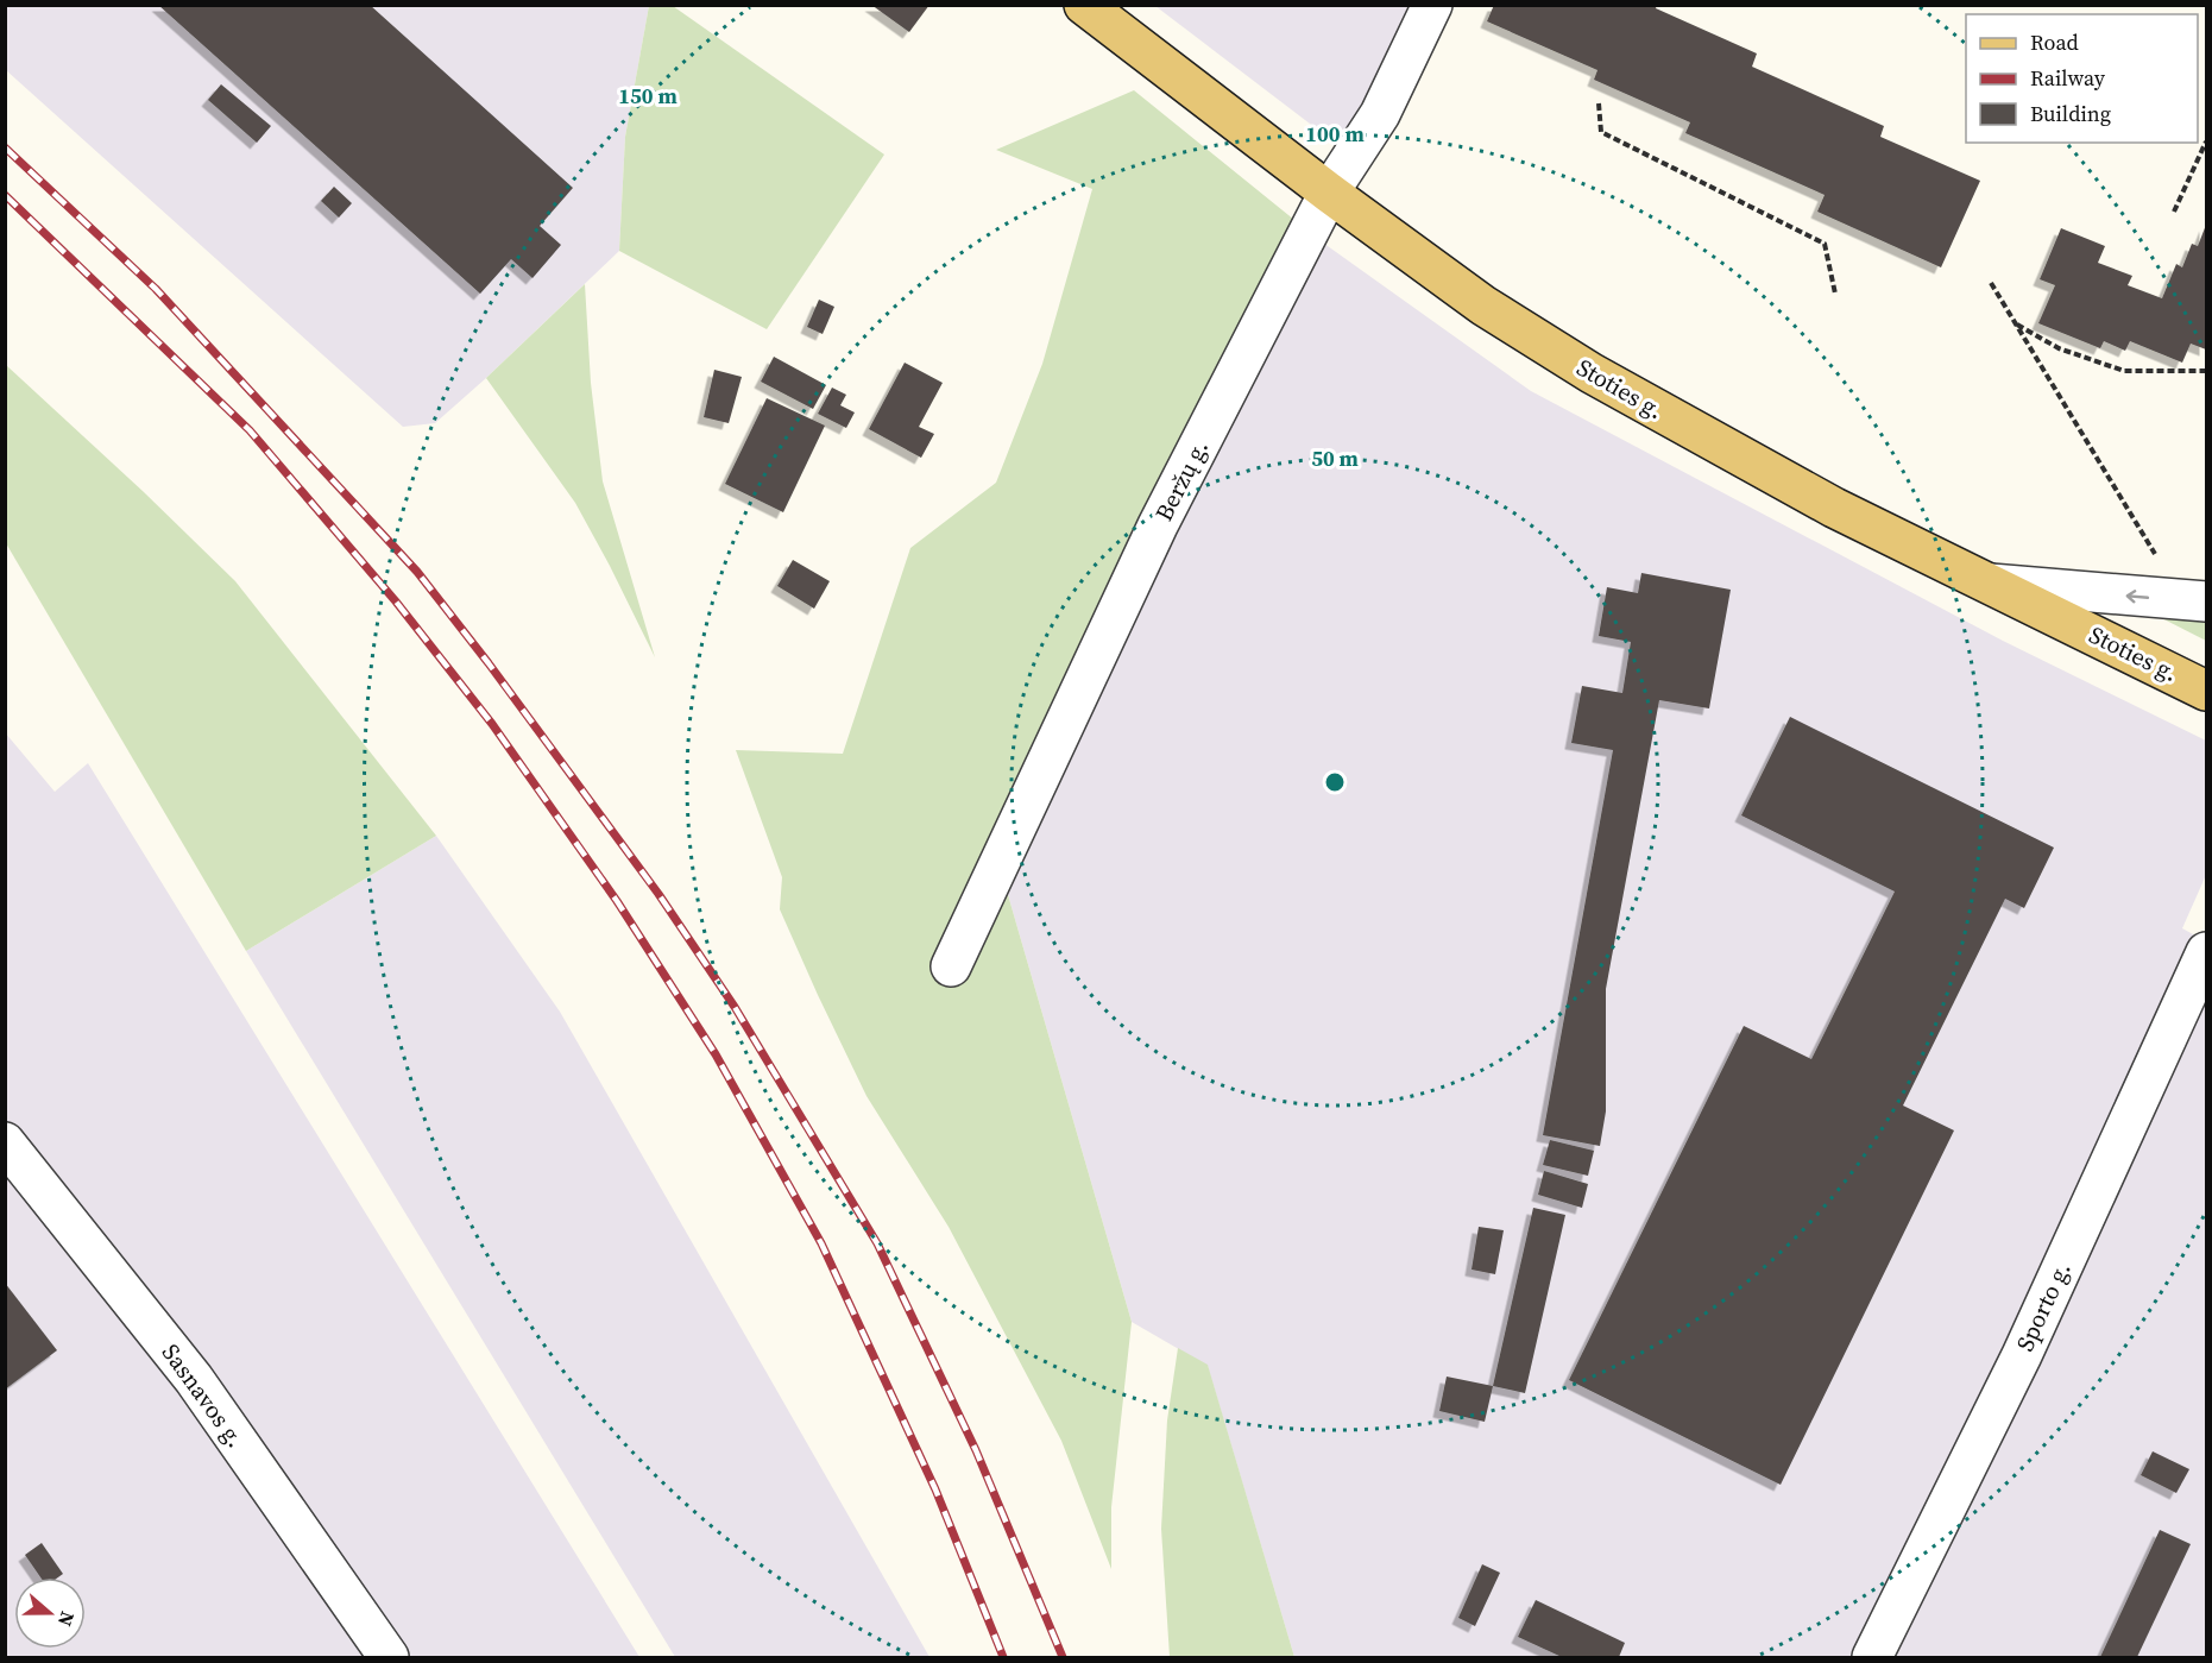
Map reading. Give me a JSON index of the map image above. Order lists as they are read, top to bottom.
{
  "streets": {
    "main road": ["Stoties g."],
    "street": ["Beržų g.", "Sporto g.", "Sasnavos g."]
  },
  "crossings": [
    ["Stoties g.", "Beržų g."]
  ],
  "legend": ["Road", "Railway", "Building"],
  "north": "right",
  "rings": ["150 m", "100 m", "50 m"]
}
